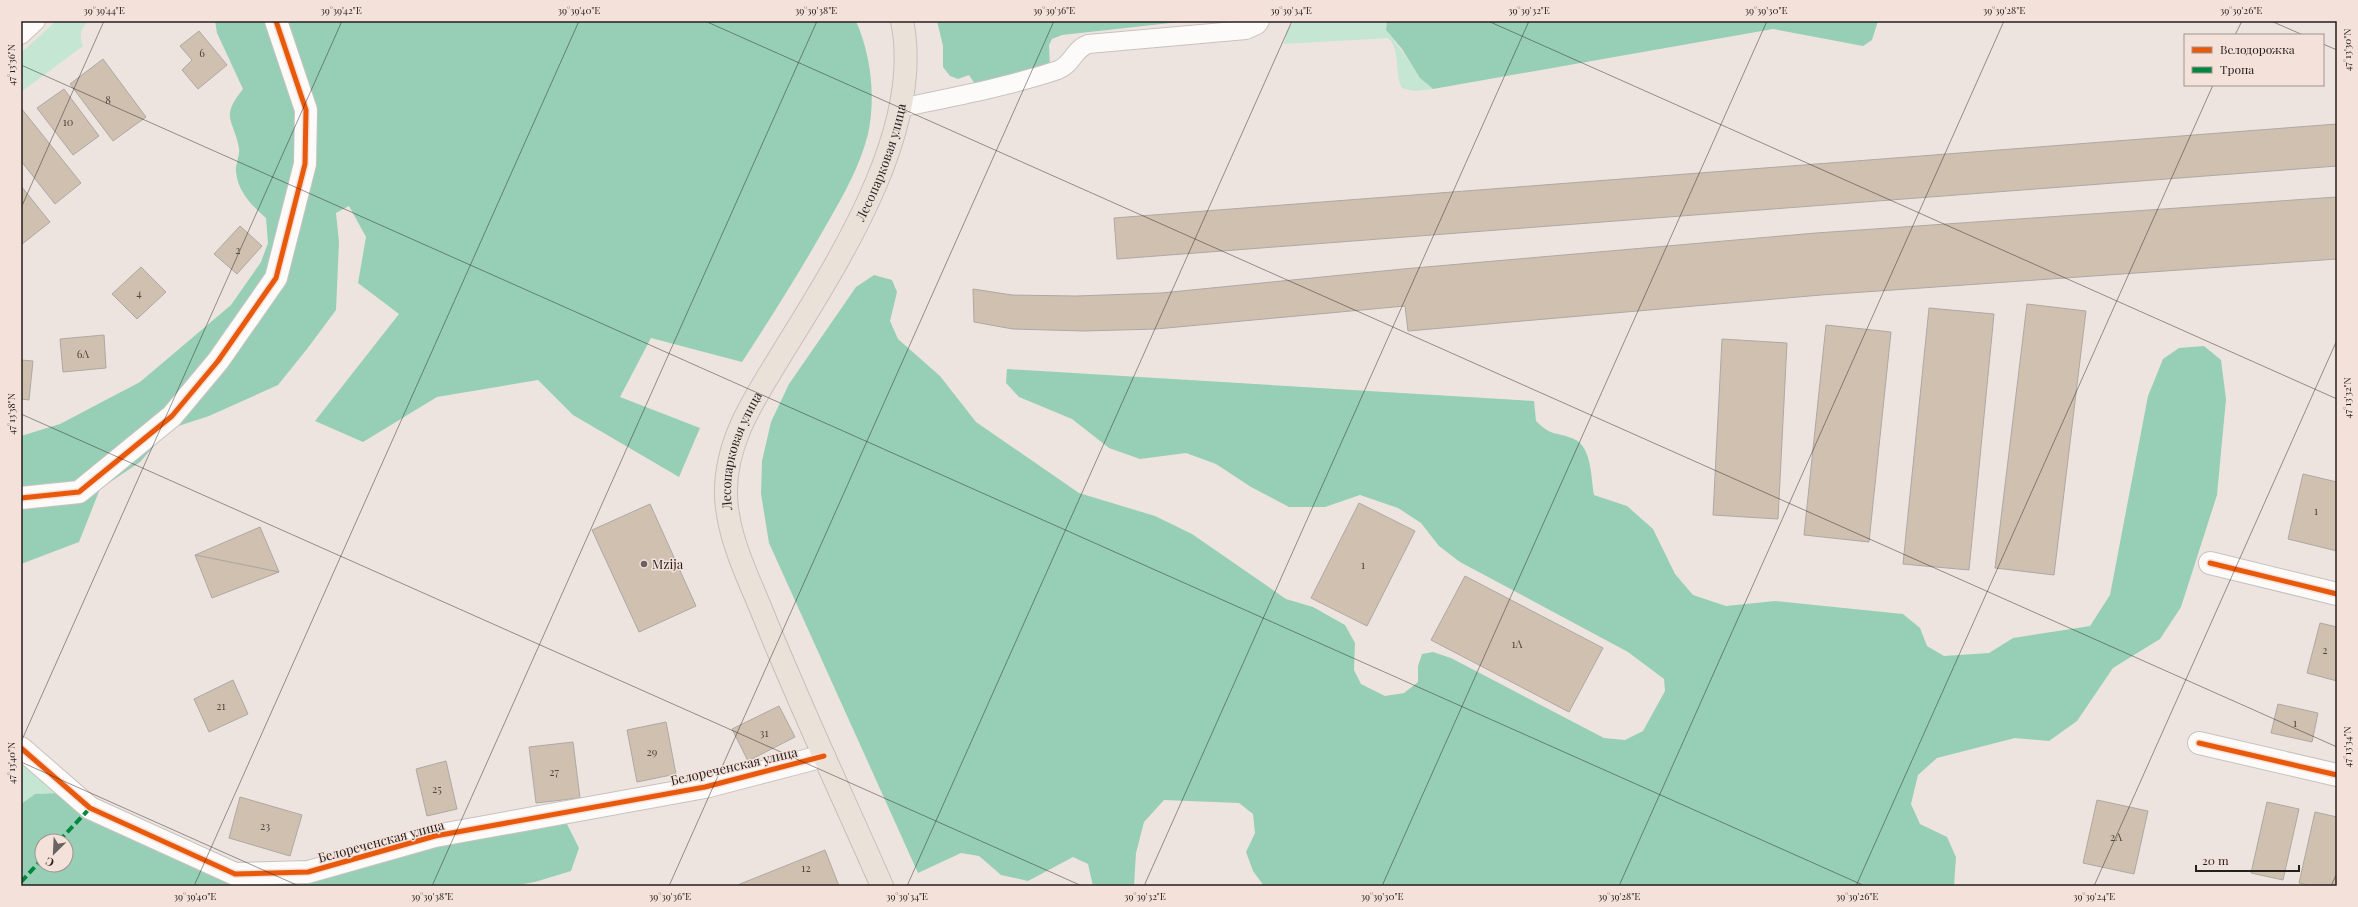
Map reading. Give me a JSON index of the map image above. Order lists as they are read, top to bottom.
{
  "streets": {
    "main road": ["Лесопарковая улица"],
    "street": ["Белореченская улица"]
  },
  "crossings": [
    ["Лесопарковая улица", "Белореченская улица"]
  ],
  "places": ["Mzija"],
  "house_numbers": [
    "6",
    "8",
    "10",
    "2",
    "4",
    "6А",
    "1",
    "1",
    "1А",
    "2",
    "21",
    "1",
    "31",
    "29",
    "27",
    "25",
    "23",
    "2А",
    "12"
  ],
  "legend": ["Велодорожка", "Тропа"],
  "scale_bar": "20 m",
  "north": "bottom left",
  "coordinates": [
    "39°39'44\"E",
    "39°39'42\"E",
    "39°39'40\"E",
    "39°39'38\"E",
    "39°39'36\"E",
    "39°39'34\"E",
    "39°39'32\"E",
    "39°39'30\"E",
    "39°39'28\"E",
    "39°39'26\"E",
    "47°13'30\"N",
    "47°13'36\"N",
    "47°13'32\"N",
    "47°13'38\"N",
    "47°13'34\"N",
    "47°13'40\"N",
    "39°39'24\"E"
  ]
}
